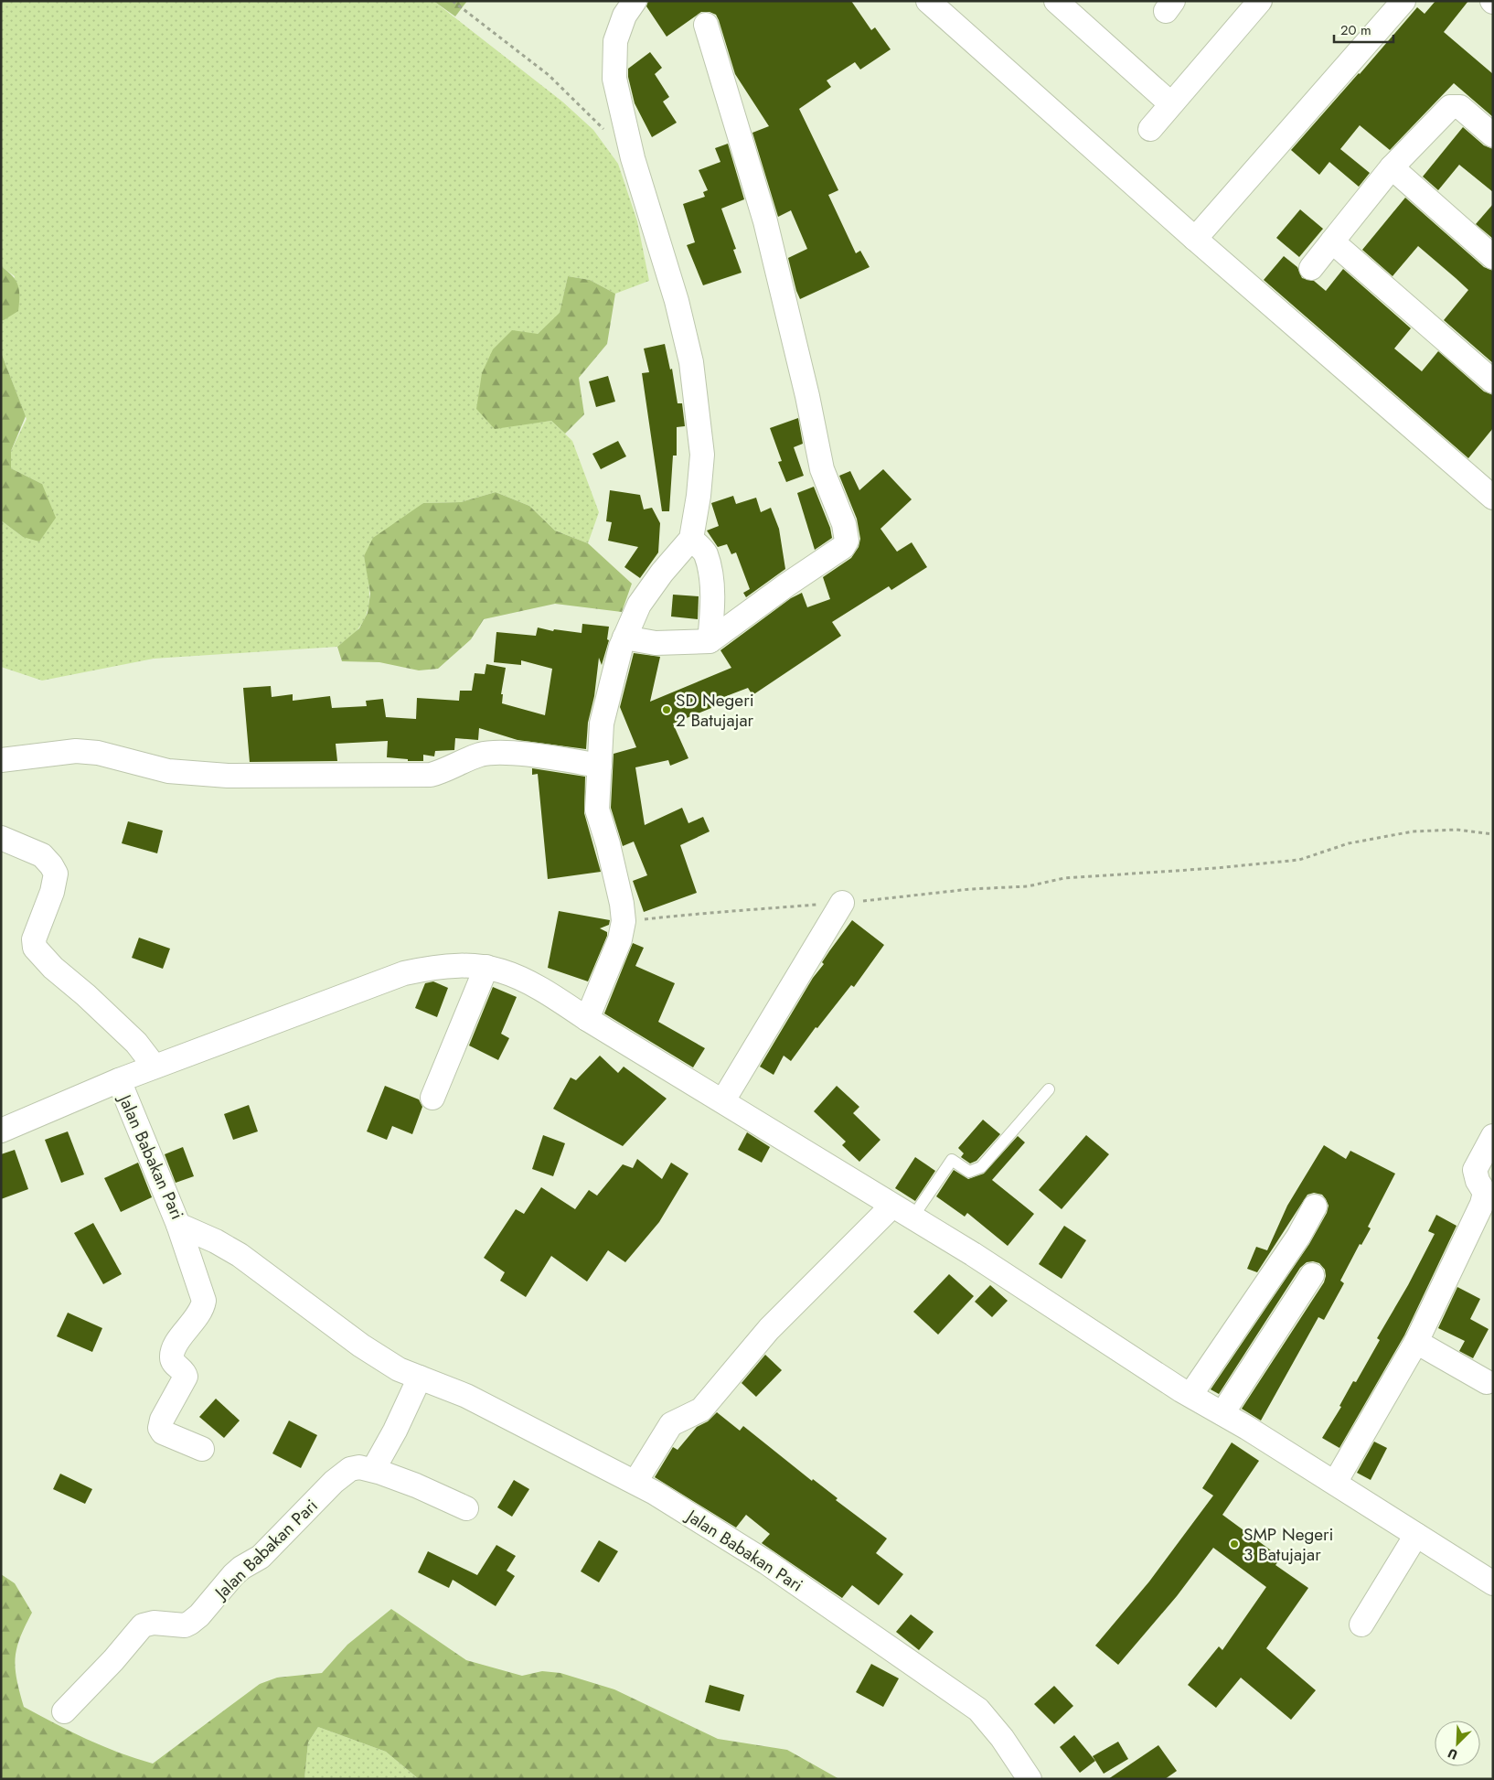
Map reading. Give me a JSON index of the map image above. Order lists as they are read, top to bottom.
{
  "streets": {
    "street": ["Jalan Babakan Pari"]
  },
  "places": ["SD Negeri 2 Batujajar", "SMP Negeri 3 Batujajar"],
  "scale_bar": "20 m",
  "north": "bottom left"
}
